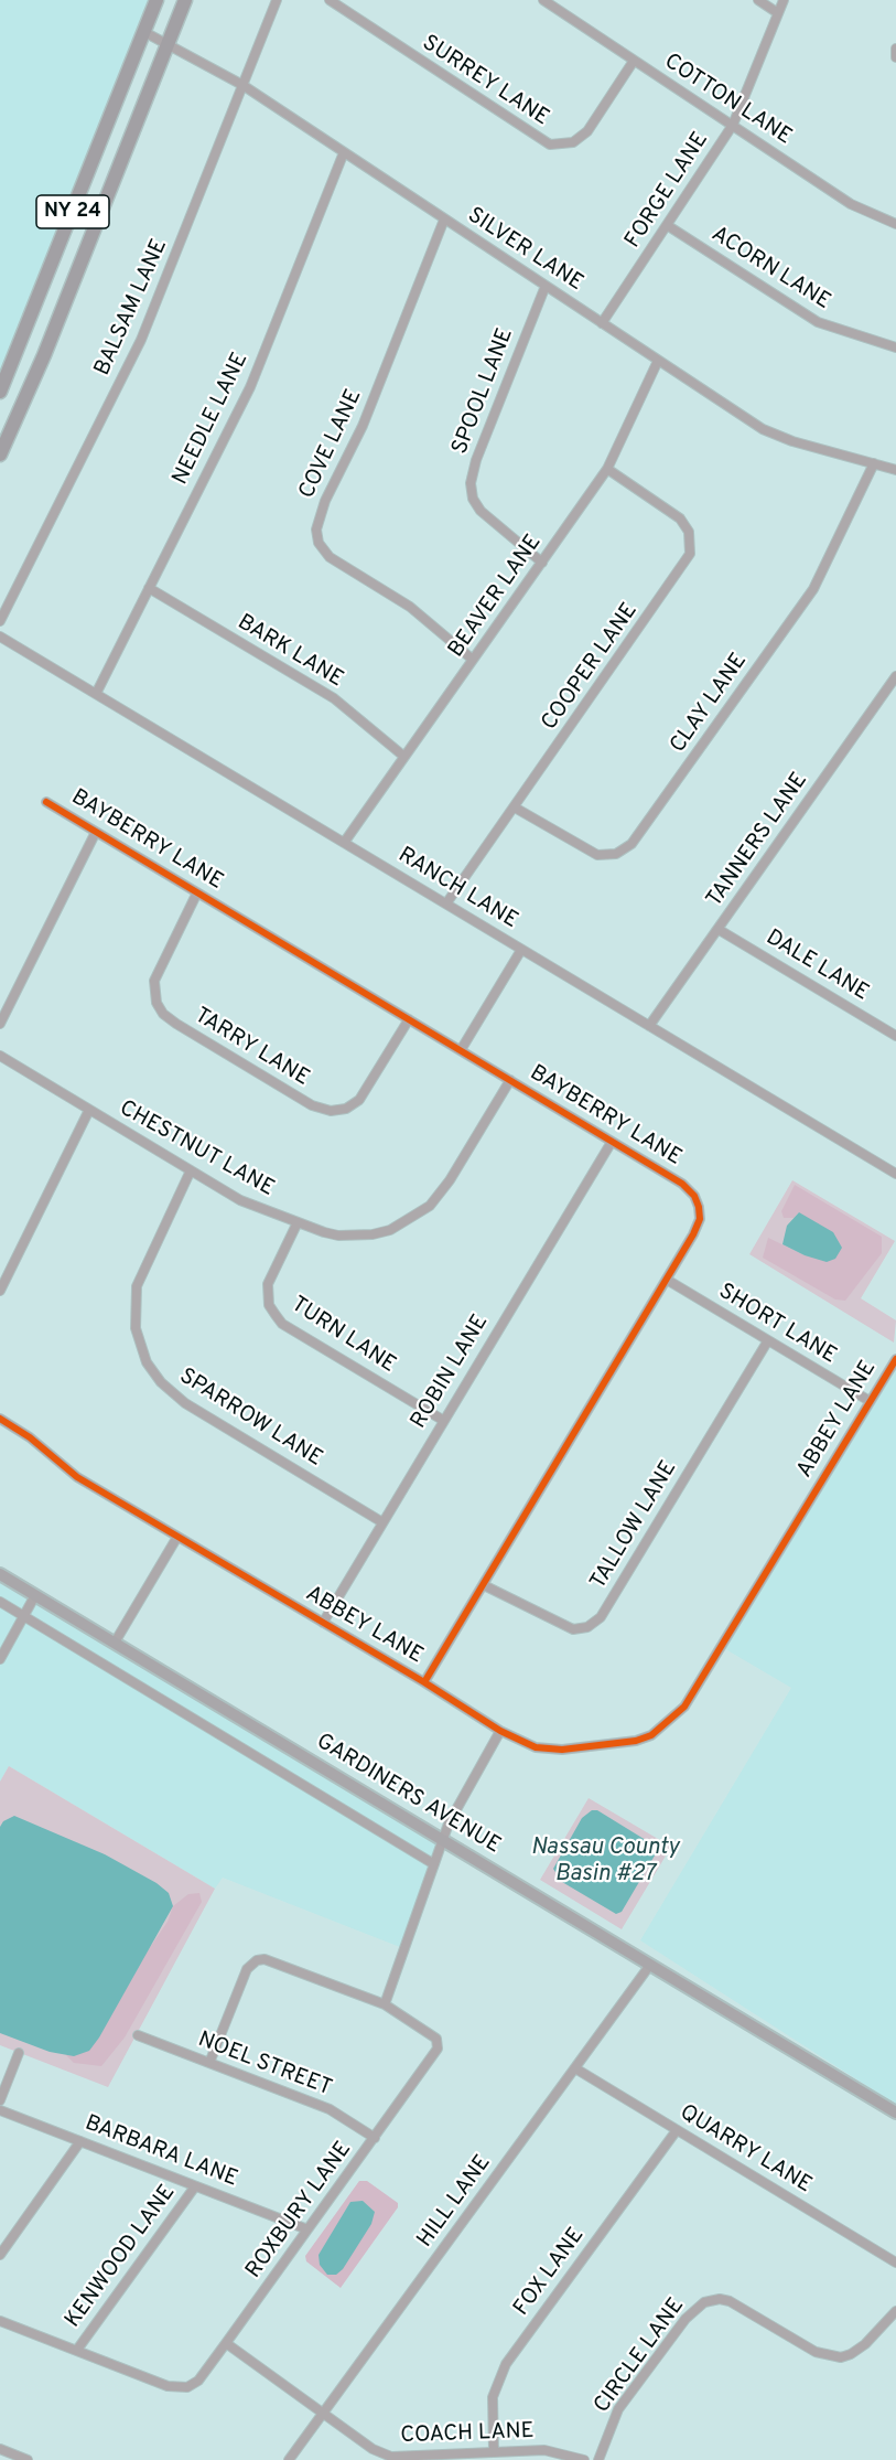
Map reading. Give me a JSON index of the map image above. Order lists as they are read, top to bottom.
{
  "streets": {
    "main road": ["NY 24", "GARDINERS AVENUE"],
    "street": [
      "SURREY LANE",
      "COTTON LANE",
      "FORGE LANE",
      "SILVER LANE",
      "ACORN LANE",
      "BALSAM LANE",
      "SPOOL LANE",
      "NEEDLE LANE",
      "COVE LANE",
      "BEAVER LANE",
      "BARK LANE",
      "COOPER LANE",
      "CLAY LANE",
      "BAYBERRY LANE",
      "TANNERS LANE",
      "RANCH LANE",
      "DALE LANE",
      "TARRY LANE",
      "CHESTNUT LANE",
      "SHORT LANE",
      "TURN LANE",
      "ROBIN LANE",
      "SPARROW LANE",
      "ABBEY LANE",
      "TALLOW LANE",
      "NOEL STREET",
      "QUARRY LANE",
      "BARBARA LANE",
      "HILL LANE",
      "ROXBURY LANE",
      "KENWOOD LANE",
      "FOX LANE",
      "CIRCLE LANE",
      "COACH LANE"
    ]
  },
  "crossings": [
    ["SURREY LANE", "COTTON LANE"],
    ["COTTON LANE", "FORGE LANE"],
    ["FORGE LANE", "SILVER LANE"],
    ["FORGE LANE", "ACORN LANE"],
    ["NY 24", "SILVER LANE"],
    ["SILVER LANE", "BALSAM LANE"],
    ["SILVER LANE", "SPOOL LANE"],
    ["SILVER LANE", "NEEDLE LANE"],
    ["SILVER LANE", "COVE LANE"],
    ["SILVER LANE", "BEAVER LANE"],
    ["SILVER LANE", "CLAY LANE"],
    ["SPOOL LANE", "BEAVER LANE"],
    ["NEEDLE LANE", "BARK LANE"],
    ["NEEDLE LANE", "RANCH LANE"],
    ["COVE LANE", "BEAVER LANE"],
    ["BEAVER LANE", "BARK LANE"],
    ["BEAVER LANE", "COOPER LANE"],
    ["BEAVER LANE", "RANCH LANE"],
    ["COOPER LANE", "CLAY LANE"],
    ["COOPER LANE", "RANCH LANE"],
    ["BAYBERRY LANE", "TARRY LANE"],
    ["BAYBERRY LANE", "CHESTNUT LANE"],
    ["BAYBERRY LANE", "SHORT LANE"],
    ["BAYBERRY LANE", "ROBIN LANE"],
    ["BAYBERRY LANE", "ABBEY LANE"],
    ["BAYBERRY LANE", "TALLOW LANE"],
    ["TANNERS LANE", "RANCH LANE"],
    ["TANNERS LANE", "DALE LANE"],
    ["CHESTNUT LANE", "TURN LANE"],
    ["CHESTNUT LANE", "SPARROW LANE"],
    ["SHORT LANE", "ABBEY LANE"],
    ["SHORT LANE", "TALLOW LANE"],
    ["TURN LANE", "ROBIN LANE"],
    ["ROBIN LANE", "SPARROW LANE"],
    ["ROBIN LANE", "ABBEY LANE"],
    ["GARDINERS AVENUE", "HILL LANE"],
    ["NOEL STREET", "ROXBURY LANE"],
    ["QUARRY LANE", "HILL LANE"],
    ["QUARRY LANE", "FOX LANE"],
    ["BARBARA LANE", "ROXBURY LANE"],
    ["BARBARA LANE", "KENWOOD LANE"],
    ["HILL LANE", "COACH LANE"],
    ["ROXBURY LANE", "KENWOOD LANE"],
    ["ROXBURY LANE", "COACH LANE"],
    ["FOX LANE", "COACH LANE"]
  ],
  "water": ["Nassau County Basin #27"]
}
